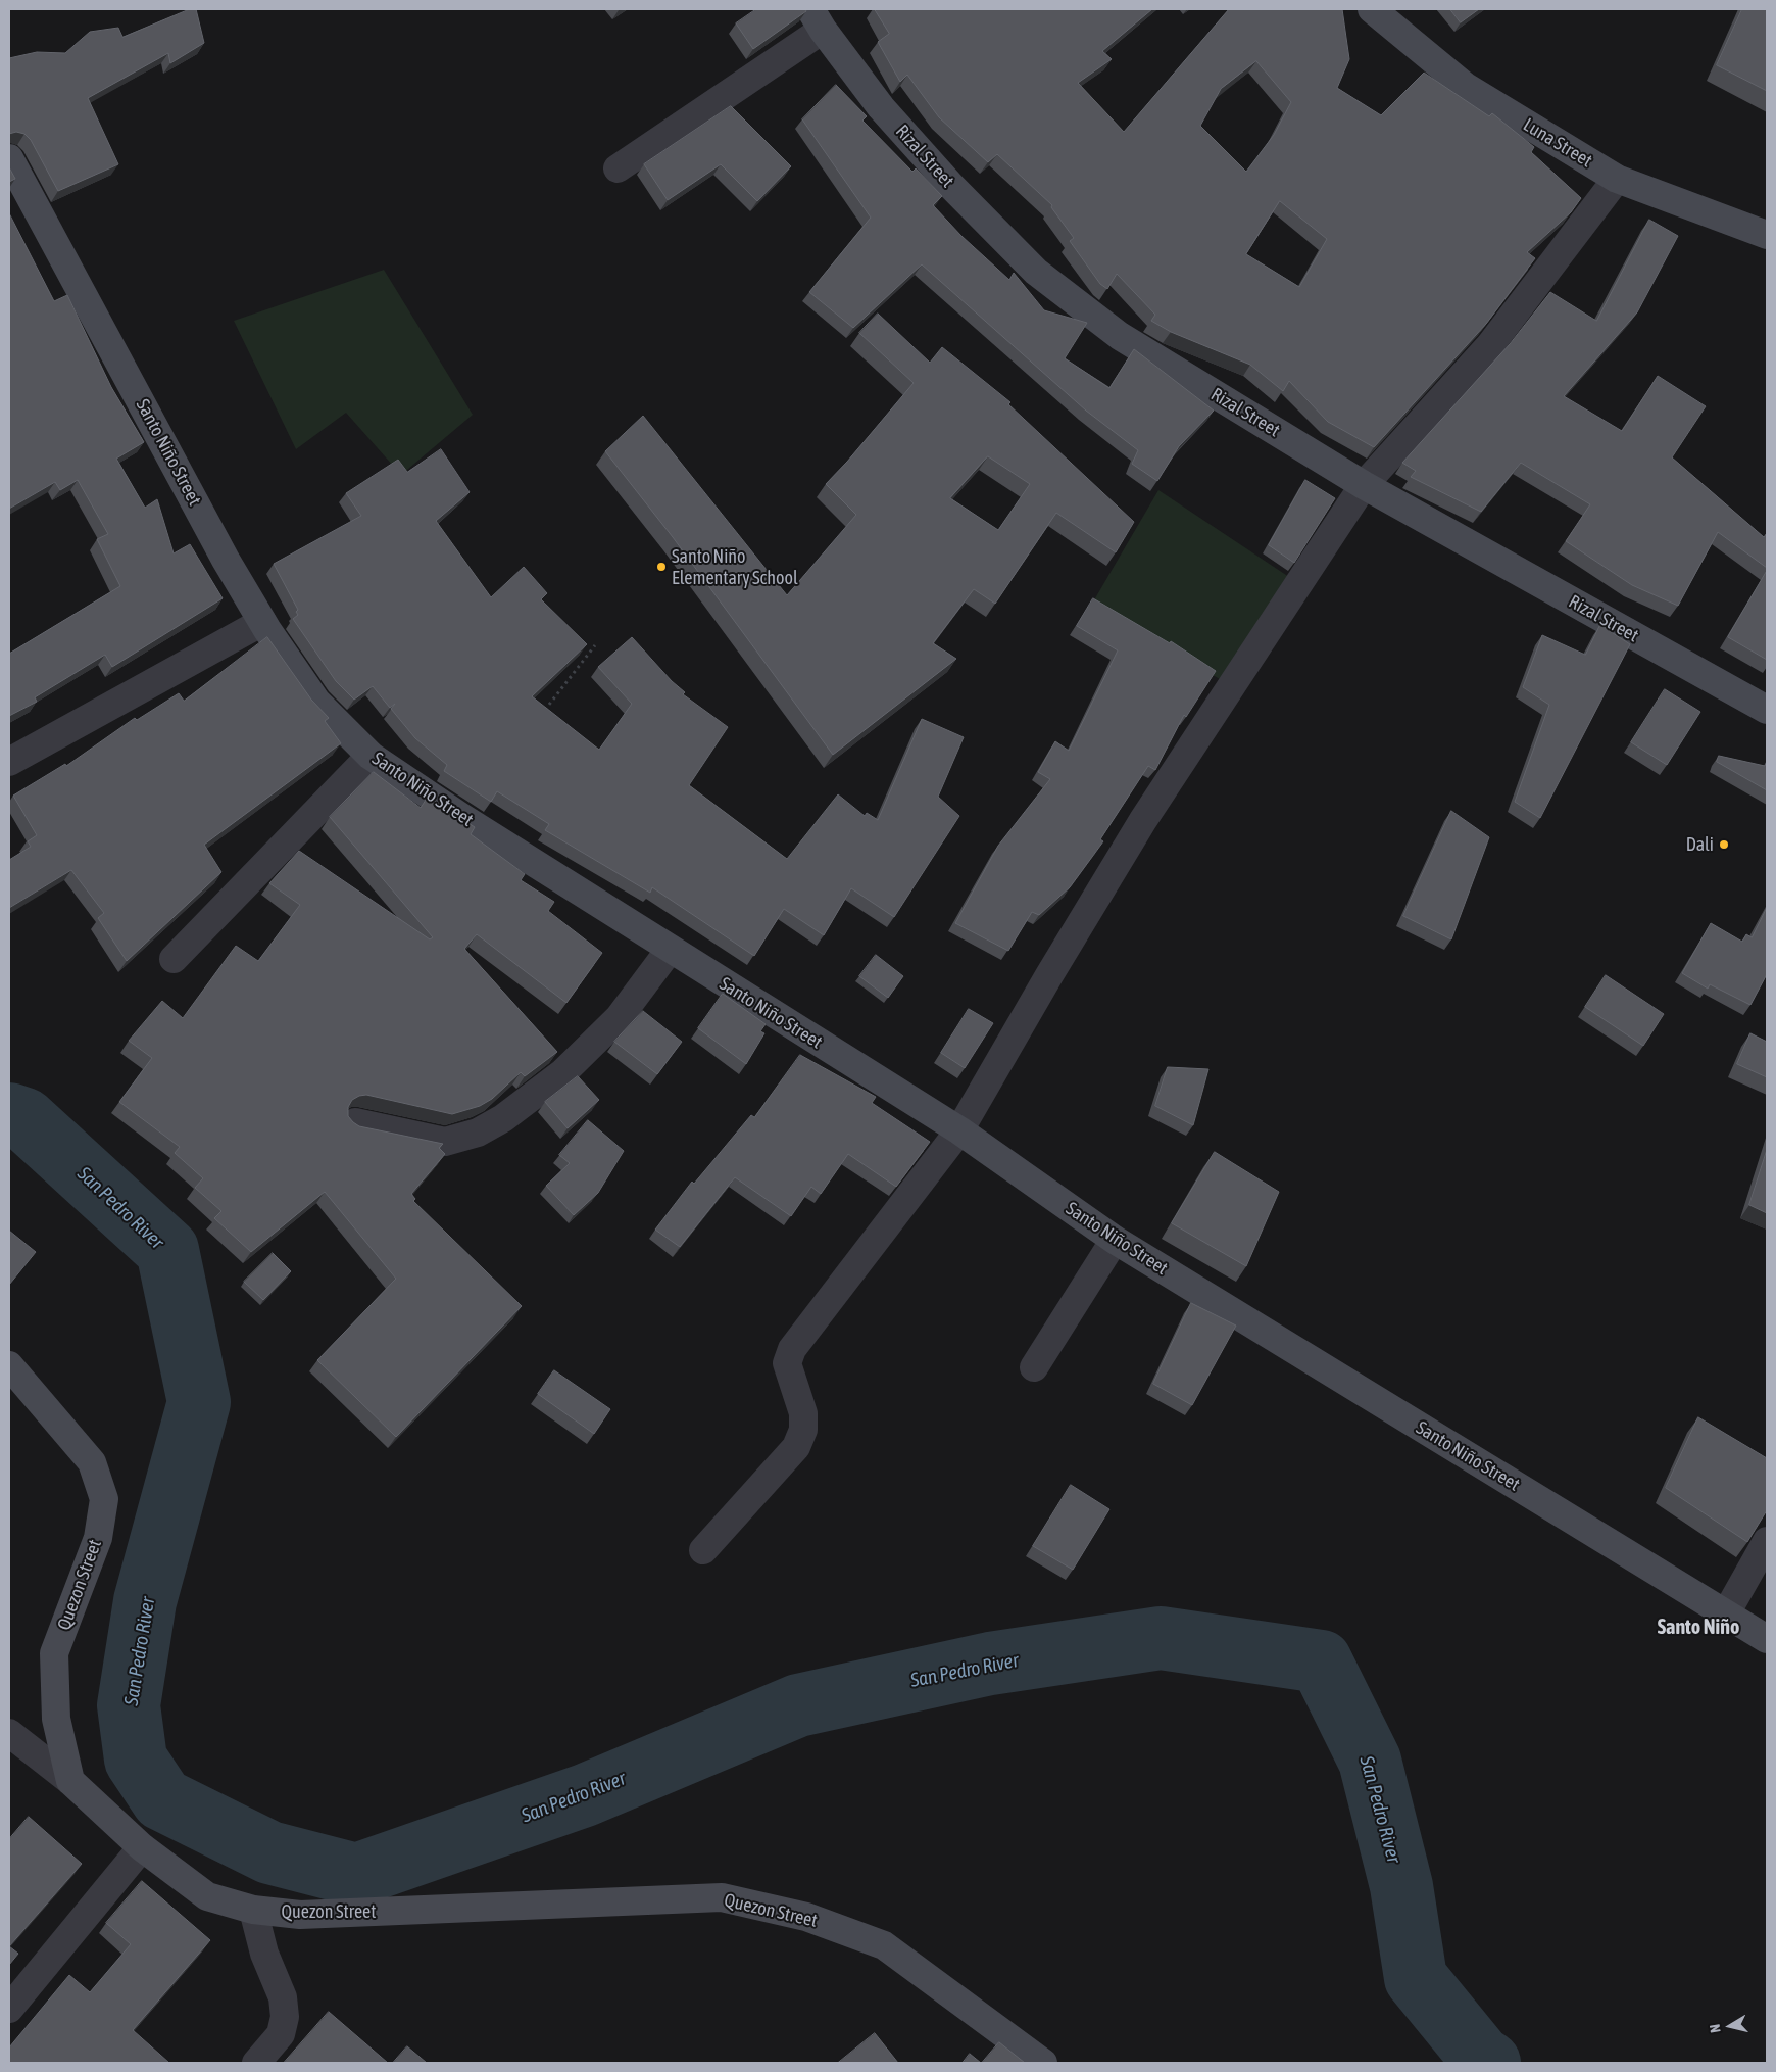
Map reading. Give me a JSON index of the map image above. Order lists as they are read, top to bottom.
{
  "streets": {
    "street": [
      "Luna Street",
      "Rizal Street",
      "Santo Niño Street",
      "Quezon Street"
    ]
  },
  "districts": ["Santo Niño"],
  "water": ["San Pedro River"],
  "places": ["Santo Niño Elementary School", "Dali"],
  "north": "left"
}
